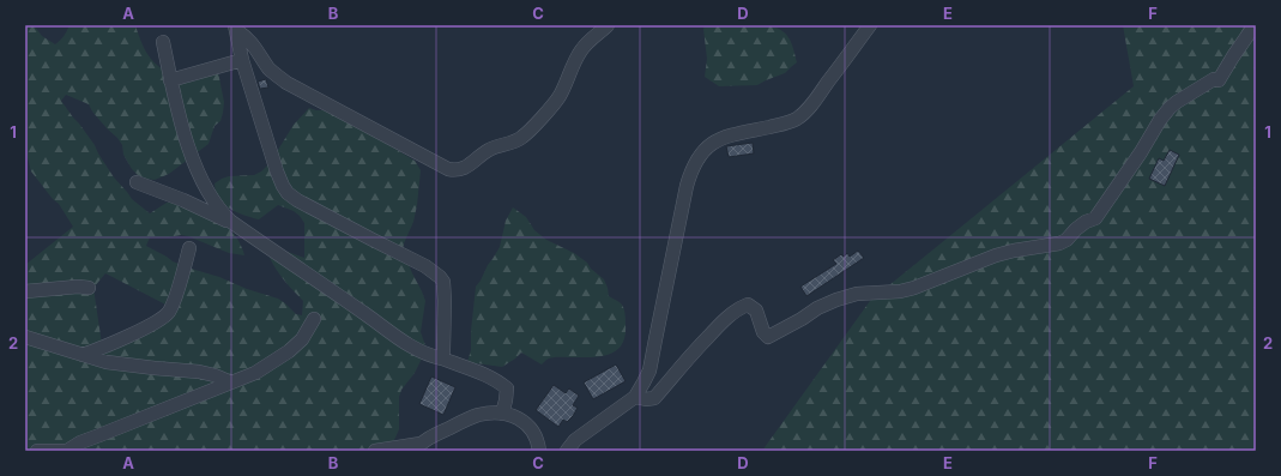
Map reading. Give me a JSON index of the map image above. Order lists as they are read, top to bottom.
{
  "grid": {
    "columns": [
      "A",
      "B",
      "C",
      "D",
      "E",
      "F"
    ],
    "rows": ["1", "2"]
  }
}
